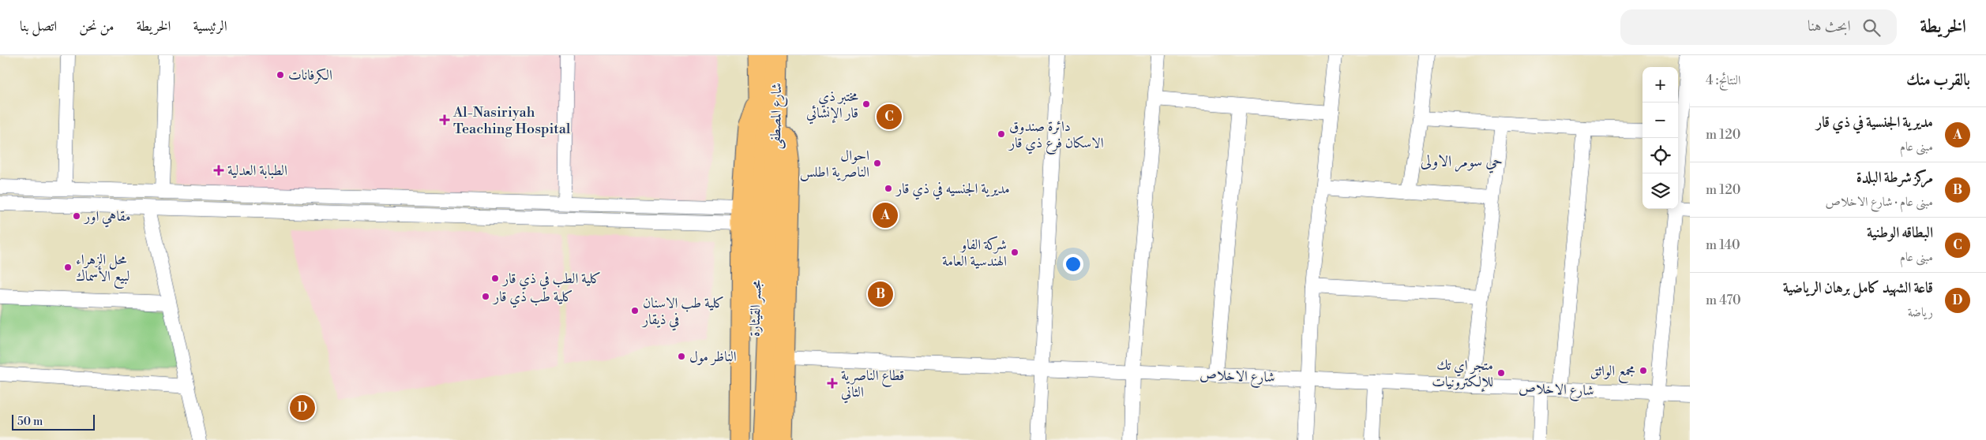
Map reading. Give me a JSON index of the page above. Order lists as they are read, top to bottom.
{
  "streets": {
    "highway": ["شارع المصطفى", "مجسر القيثارة"],
    "street": ["شارع الاخلاص"]
  },
  "crossings": [
    ["شارع المصطفى", "مجسر القيثارة"]
  ],
  "districts": ["حي سومر الاولى"],
  "places": {
    "other": [
      "الكرفانات",
      "مختبر ذي قار الإنشائي",
      "دائرة صندوق الاسكان فرع ذي قار",
      "احوال الناصرية اطلس",
      "مديرية الجنسيه في ذي قار",
      "مقاهي اور",
      "شركة الفاو الهندسية العامة",
      "محل الزهراء لبيع الأسماك",
      "كلية الطب في ذي قار",
      "كلية طب ذي قار",
      "كلية طب الاسنان في ذيقار",
      "الناظر مول",
      "مجمع الواثق",
      "متجر اي تك للإلكترونيات"
    ],
    "health": ["Al-Nasiriyah Teaching Hospital", "الطبابة العدلية", "قطاع الناصرية الثاني"]
  },
  "scale_bar": "50 m",
  "page": {
    "header": "الخريطة",
    "search": "ابحث هنا",
    "nav": [
      "الرئيسية",
      "الخريطة",
      "من نحن",
      "اتصل بنا"
    ],
    "heading": ["بالقرب منك", "النتائج: 4"],
    "map_buttons": ["+", "−"],
    "pins": [
      "C",
      "A",
      "B",
      "D"
    ],
    "list": [
      {
        "mark": "A",
        "name": "مديرية الجنسية في ذي قار",
        "note": "مبنى عام",
        "value": "120 m"
      },
      {
        "mark": "B",
        "name": "مركز شرطة البلدة",
        "note": "مبنى عام · شارع الاخلاص",
        "value": "120 m"
      },
      {
        "mark": "C",
        "name": "البطاقه الوطنية",
        "note": "مبنى عام",
        "value": "140 m"
      },
      {
        "mark": "D",
        "name": "قاعة الشهيد كامل برهان الرياضية",
        "note": "رياضة",
        "value": "470 m"
      }
    ],
    "scale": "50 m"
  }
}
